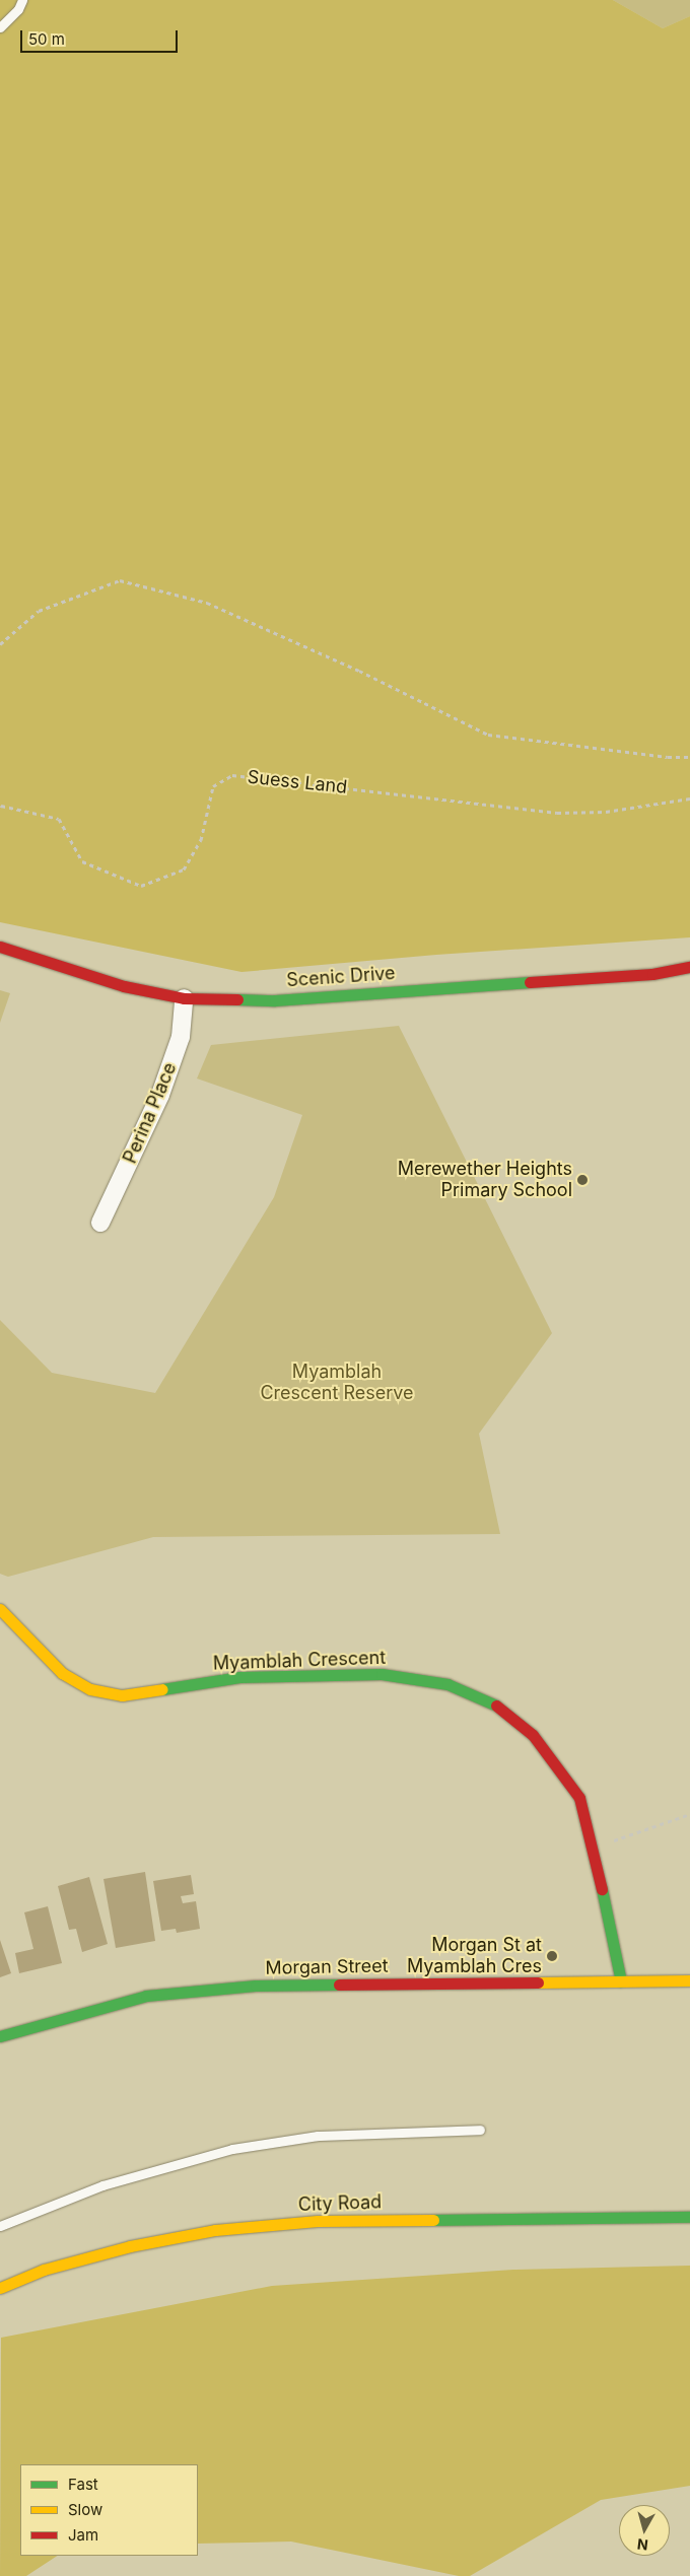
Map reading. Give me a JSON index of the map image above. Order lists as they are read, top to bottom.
{
  "streets": {
    "main road": [
      "Scenic Drive",
      "Myamblah Crescent",
      "Morgan Street",
      "City Road"
    ],
    "street": ["Perina Place"],
    "path": ["Suess Land"]
  },
  "crossings": [
    ["Scenic Drive", "Perina Place"],
    ["Myamblah Crescent", "Morgan Street"]
  ],
  "parks": ["Myamblah Crescent Reserve"],
  "places": ["Merewether Heights Primary School", "Morgan St at Myamblah Cres"],
  "legend": ["Fast", "Slow", "Jam"],
  "scale_bar": "50 m",
  "north": "bottom"
}
